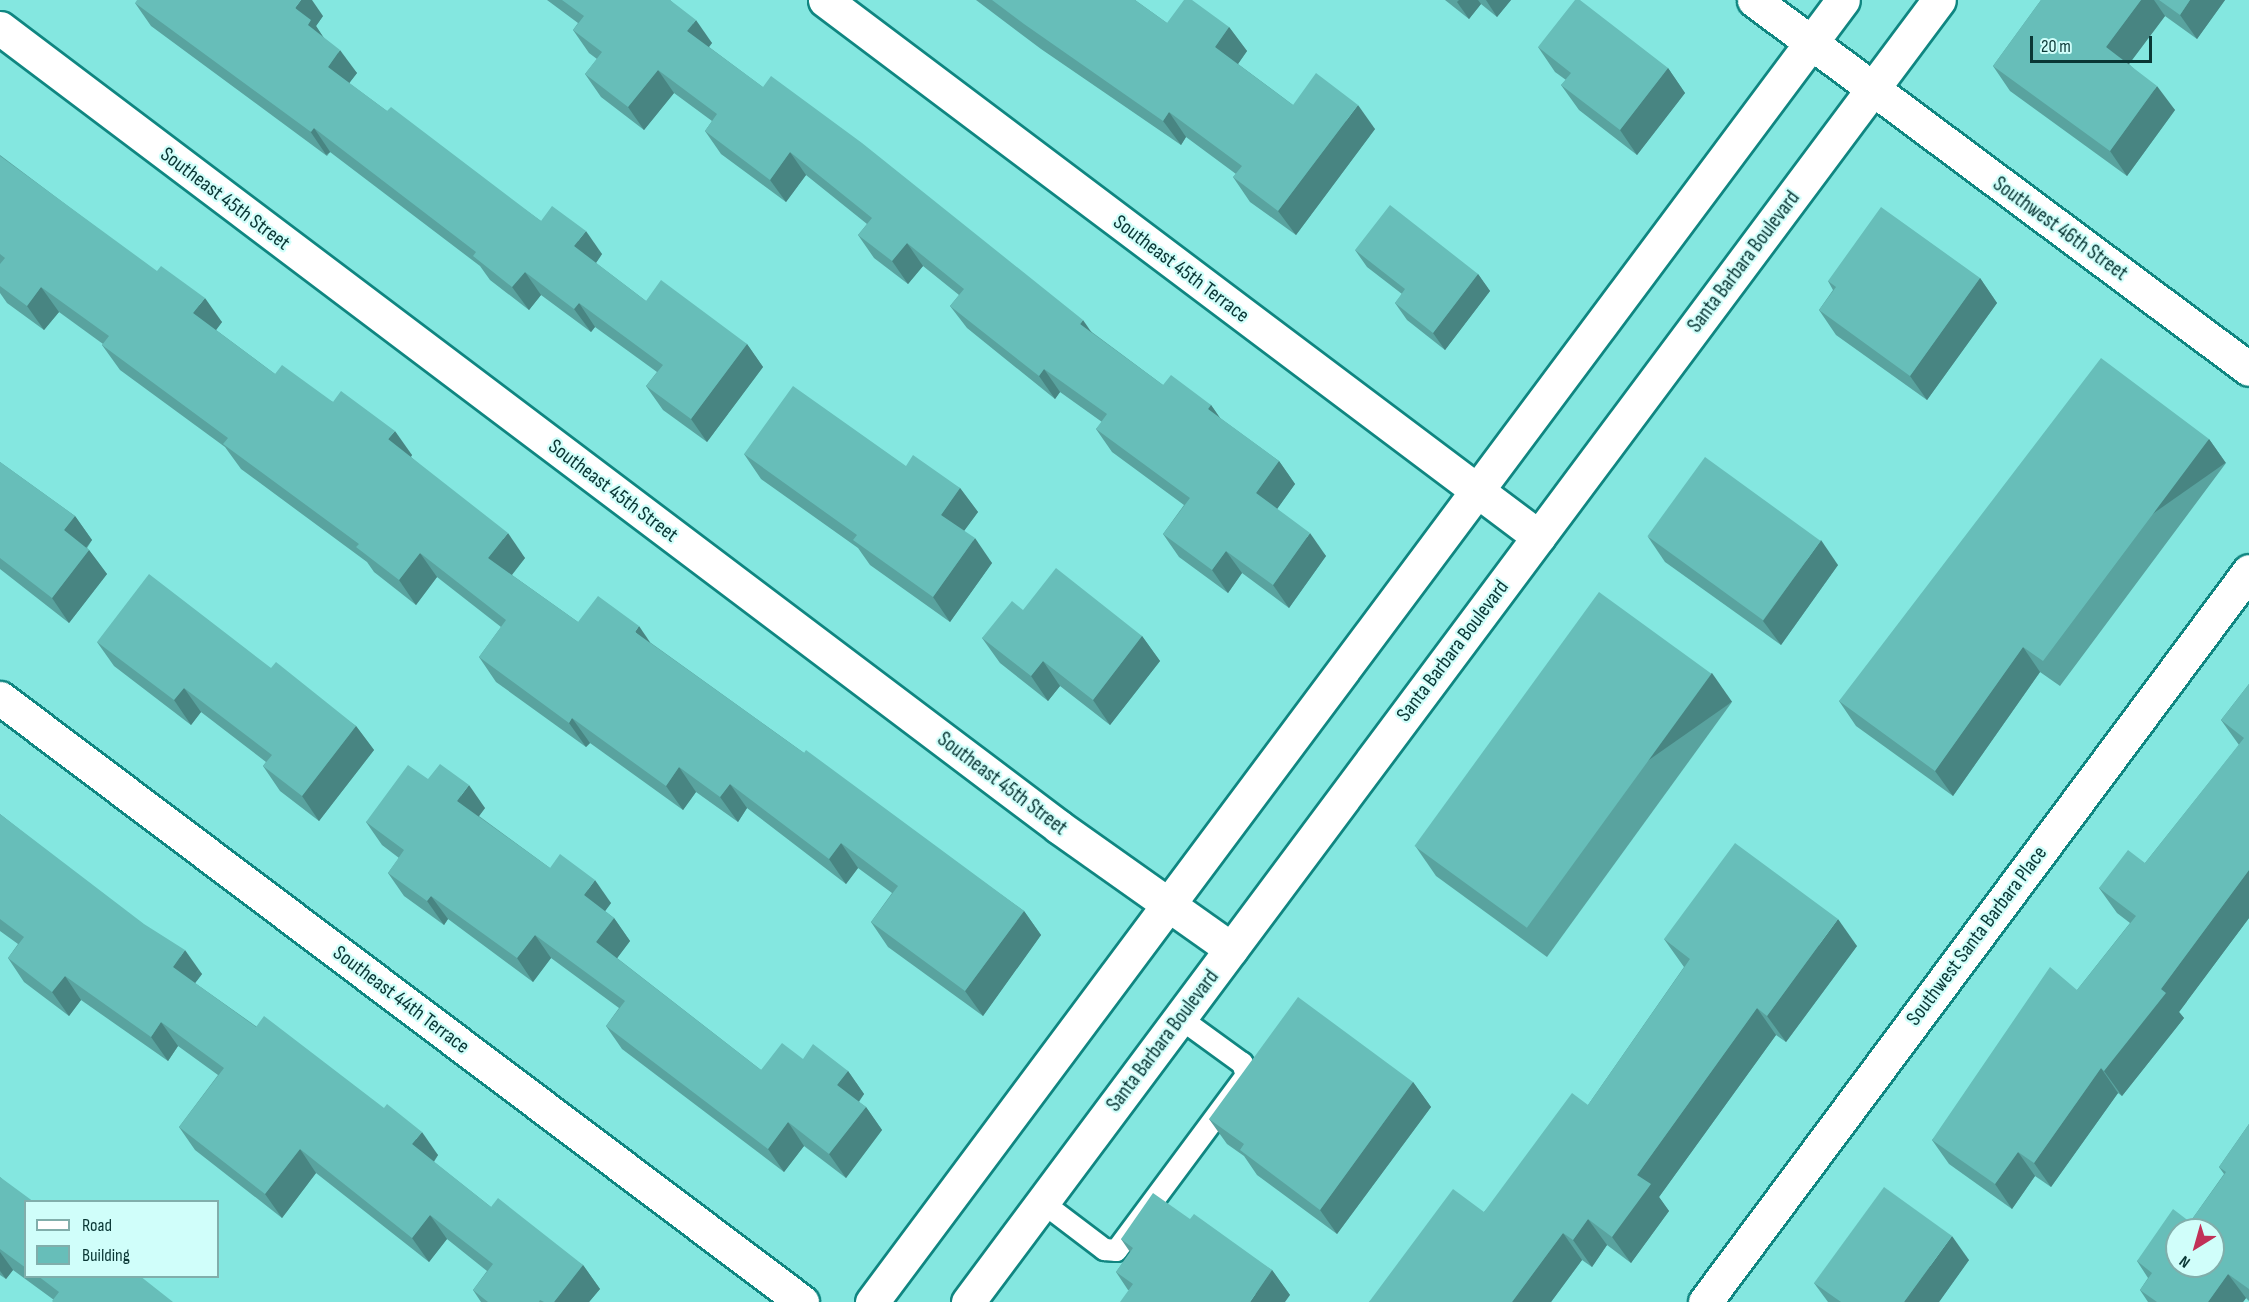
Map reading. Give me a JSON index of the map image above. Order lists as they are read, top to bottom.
{
  "streets": {
    "street": [
      "Southeast 45th Street",
      "Southwest 46th Street",
      "Santa Barbara Boulevard",
      "Southeast 45th Terrace",
      "Southwest Santa Barbara Place",
      "Southeast 44th Terrace"
    ]
  },
  "crossings": [
    ["Southeast 45th Street", "Santa Barbara Boulevard"],
    ["Southwest 46th Street", "Santa Barbara Boulevard"],
    ["Santa Barbara Boulevard", "Southeast 45th Terrace"]
  ],
  "legend": ["Road", "Building"],
  "scale_bar": "20 m",
  "north": "bottom left"
}
